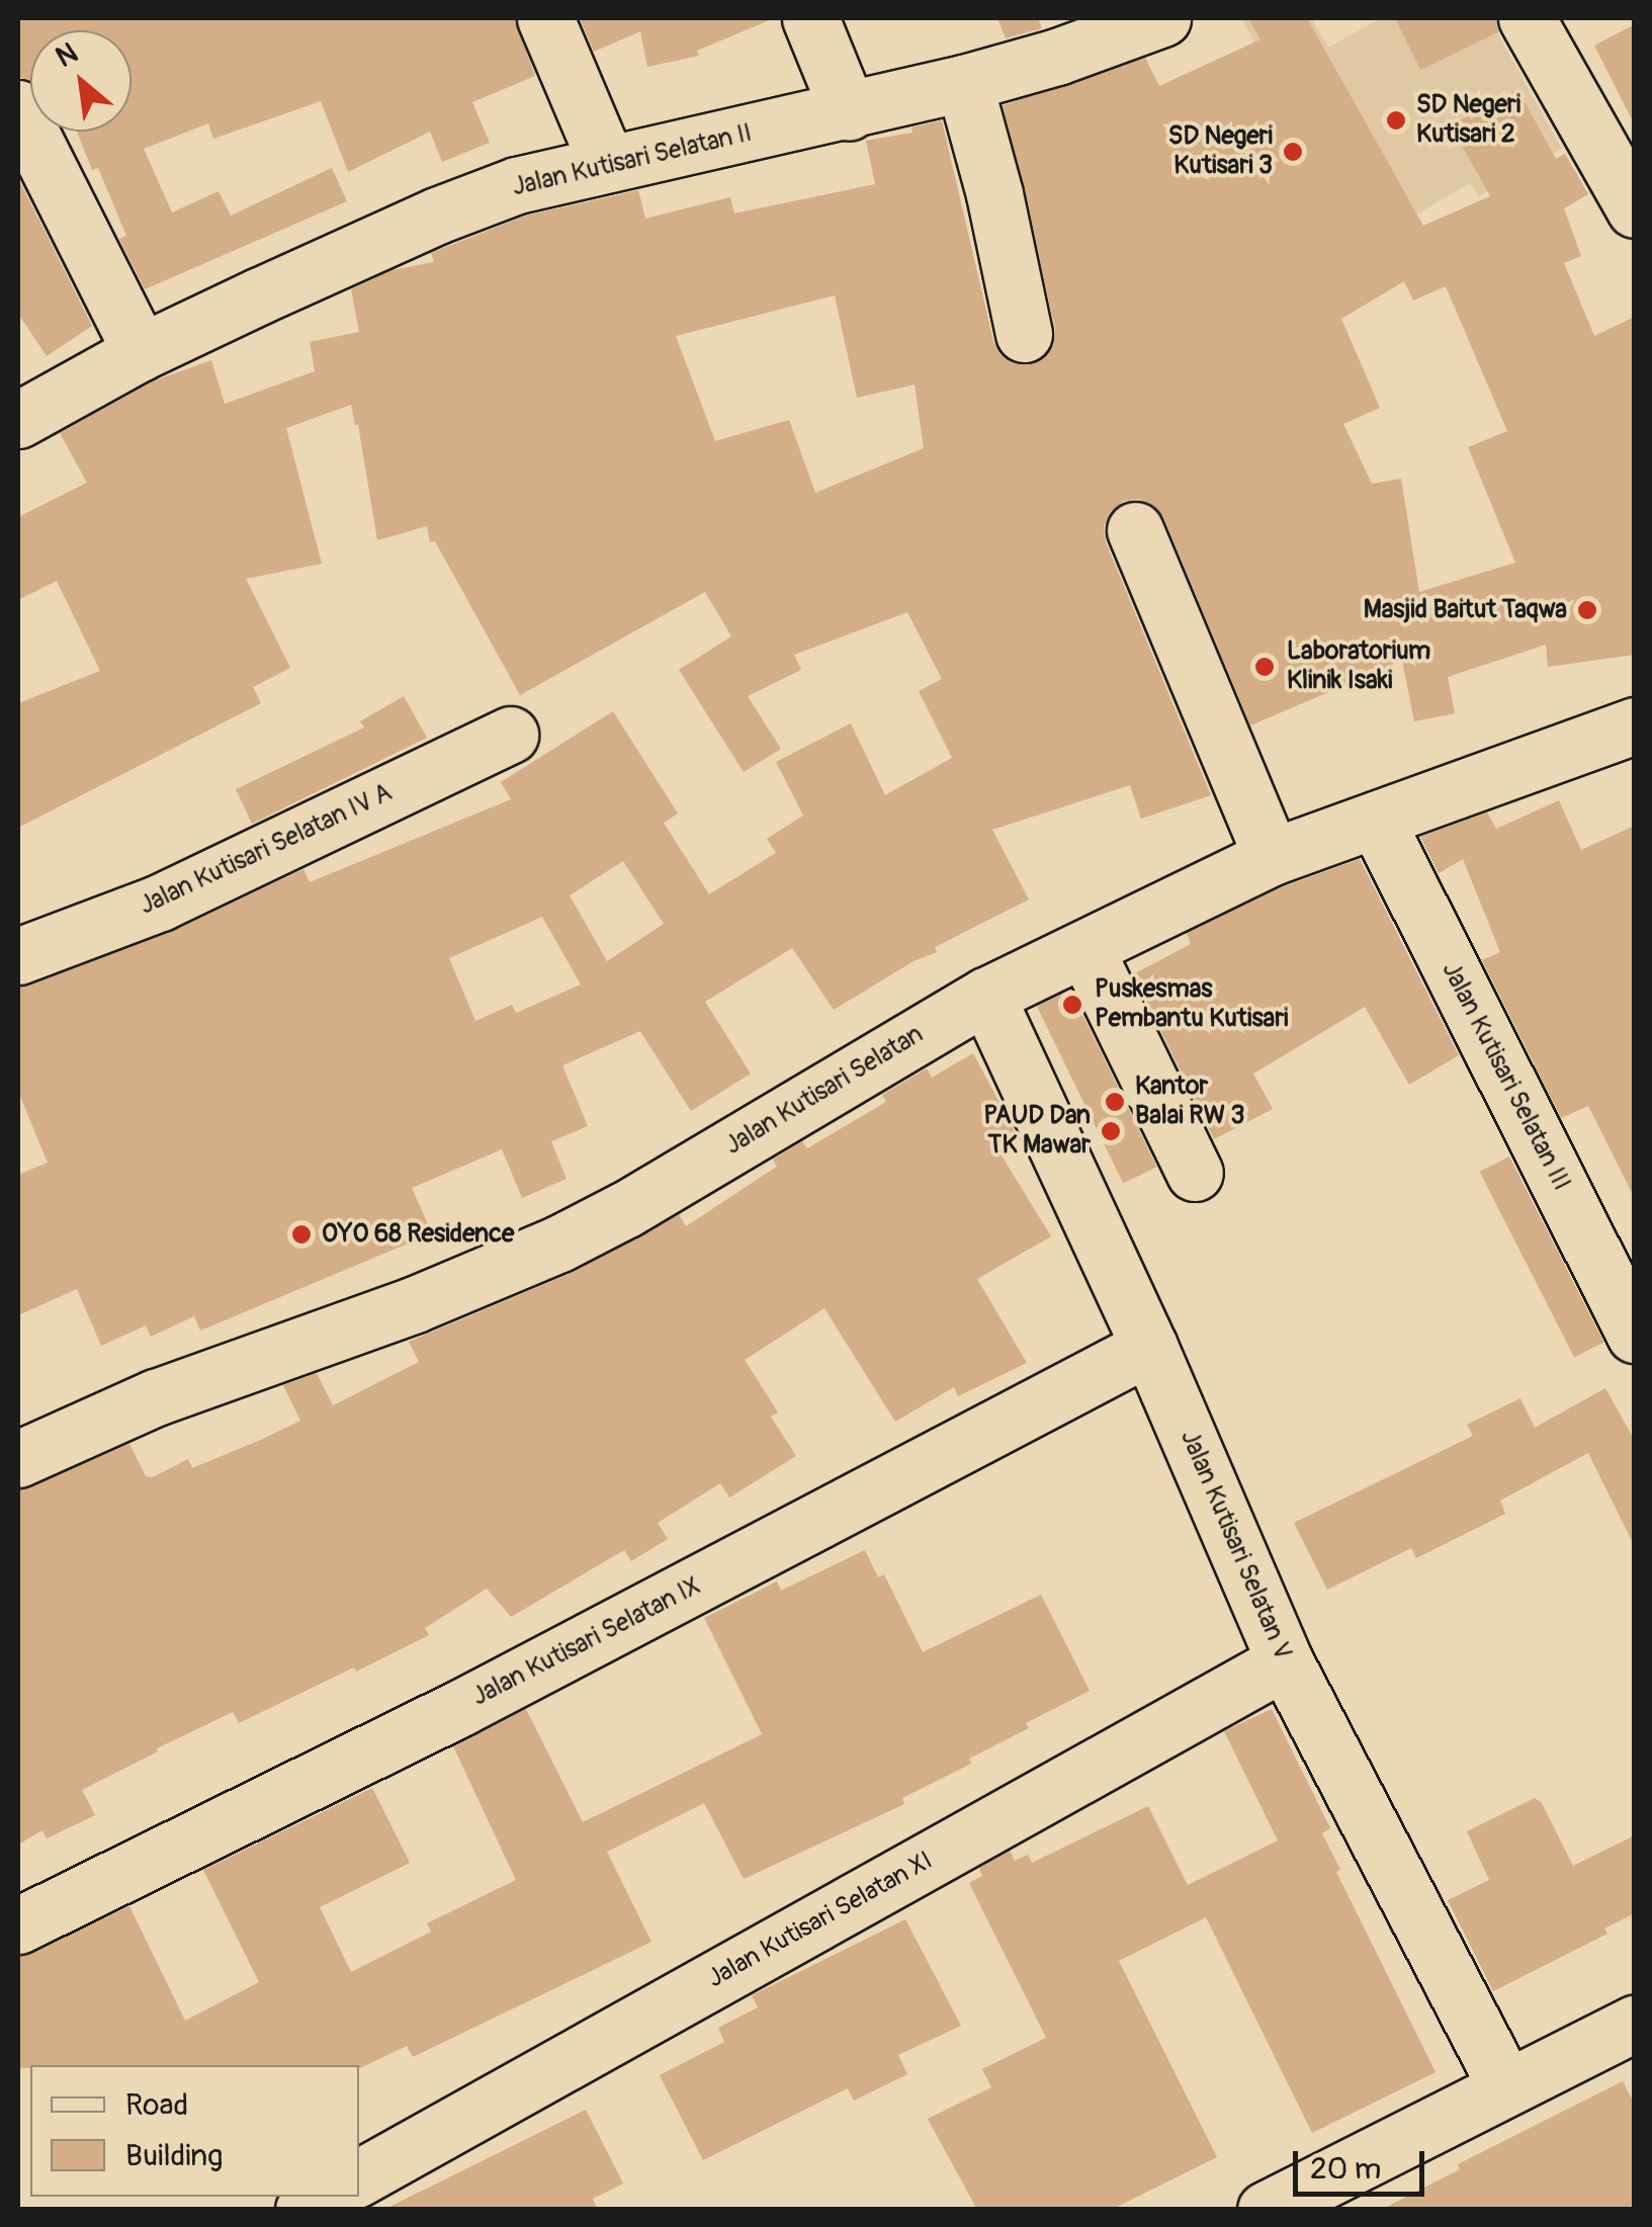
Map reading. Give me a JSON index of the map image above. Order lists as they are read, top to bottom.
{
  "streets": {
    "street": [
      "Jalan Kutisari Selatan II",
      "Jalan Kutisari Selatan IV A",
      "Jalan Kutisari Selatan III",
      "Jalan Kutisari Selatan",
      "Jalan Kutisari Selatan V",
      "Jalan Kutisari Selatan IX",
      "Jalan Kutisari Selatan XI"
    ]
  },
  "crossings": [
    ["Jalan Kutisari Selatan III", "Jalan Kutisari Selatan"],
    ["Jalan Kutisari Selatan", "Jalan Kutisari Selatan V"],
    ["Jalan Kutisari Selatan V", "Jalan Kutisari Selatan IX"],
    ["Jalan Kutisari Selatan V", "Jalan Kutisari Selatan XI"]
  ],
  "places": [
    "SD Negeri Kutisari 2",
    "SD Negeri Kutisari 3",
    "Masjid Baitut Taqwa",
    "Laboratorium Klinik Isaki",
    "Puskesmas Pembantu Kutisari",
    "Kantor Balai RW 3",
    "PAUD Dan TK Mawar",
    "OYO 68 Residence"
  ],
  "legend": ["Road", "Building"],
  "scale_bar": "20 m",
  "north": "top left"
}
